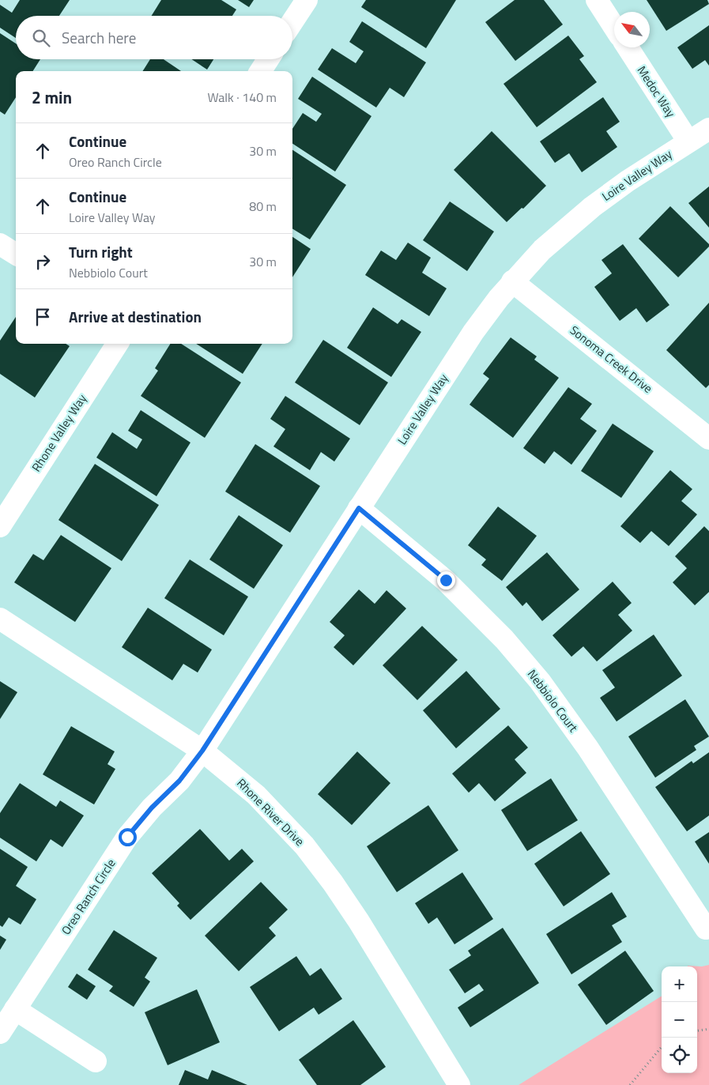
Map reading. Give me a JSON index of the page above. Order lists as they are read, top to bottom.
{
  "streets": {
    "street": [
      "Medoc Way",
      "Loire Valley Way",
      "Sonoma Creek Drive",
      "Rhone Valley Way",
      "Nebbiolo Court",
      "Rhone River Drive",
      "Oreo Ranch Circle"
    ]
  },
  "crossings": [
    ["Medoc Way", "Loire Valley Way"],
    ["Loire Valley Way", "Sonoma Creek Drive"],
    ["Loire Valley Way", "Nebbiolo Court"],
    ["Loire Valley Way", "Rhone River Drive"],
    ["Loire Valley Way", "Oreo Ranch Circle"],
    ["Rhone River Drive", "Oreo Ranch Circle"]
  ],
  "north": "top left",
  "page": {
    "search": "Search here",
    "heading": ["2 min", "Walk · 140 m"],
    "list": [
      ["Continue", "Oreo Ranch Circle", "30 m"],
      ["Continue", "Loire Valley Way", "80 m"],
      ["Turn right", "Nebbiolo Court", "30 m"],
      "Arrive at destination"
    ],
    "map_buttons": ["+", "−"]
  }
}
